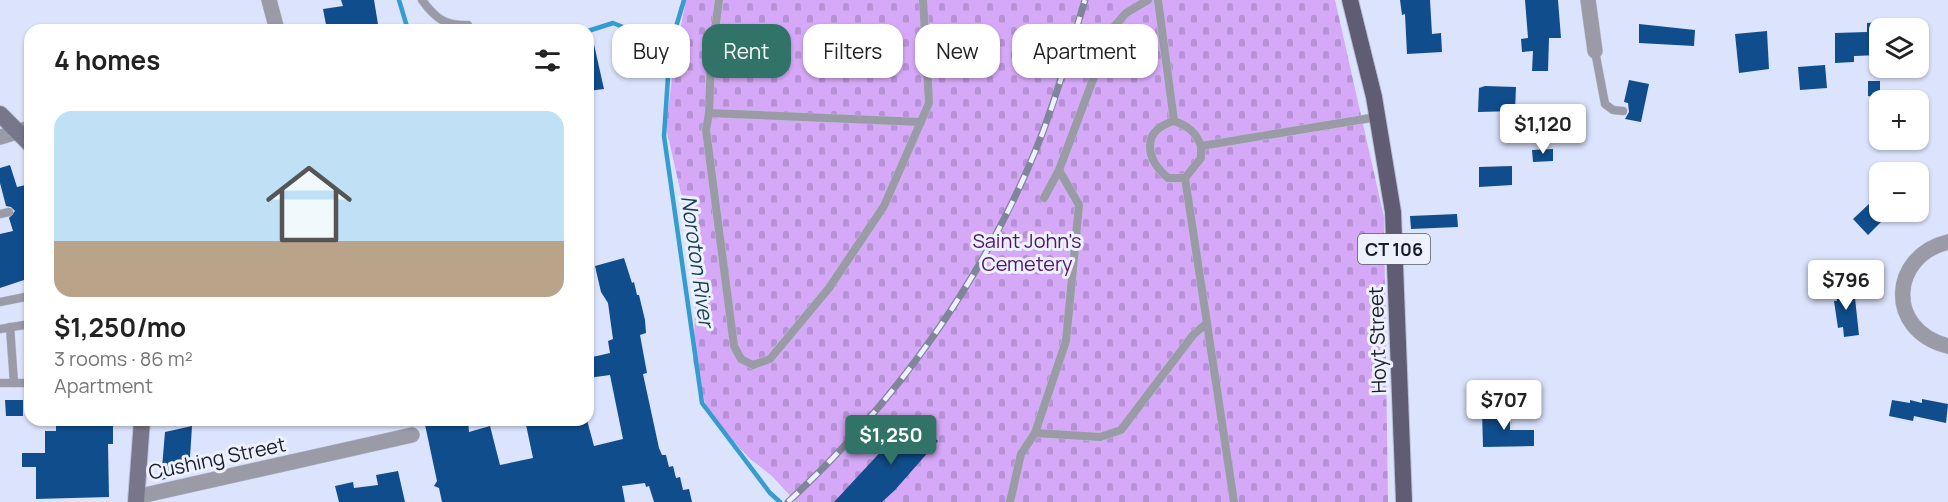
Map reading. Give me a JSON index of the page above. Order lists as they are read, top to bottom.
{
  "streets": {
    "main road": ["CT 106", "Hoyt Street"],
    "street": ["Cushing Street"]
  },
  "water": ["Noroton River"],
  "parks": ["Saint John's Cemetery"],
  "page": {
    "map_buttons": ["+", "−"],
    "chip": [
      "Buy",
      "Rent",
      "Filters",
      "New",
      "Apartment"
    ],
    "heading": "4 homes",
    "list": [
      {
        "name": "$1,250/mo",
        "note": "3 rooms · 86 m² · Apartment"
      }
    ],
    "price": [
      "$1,120",
      "$796",
      "$707",
      "$1,250"
    ]
  }
}
